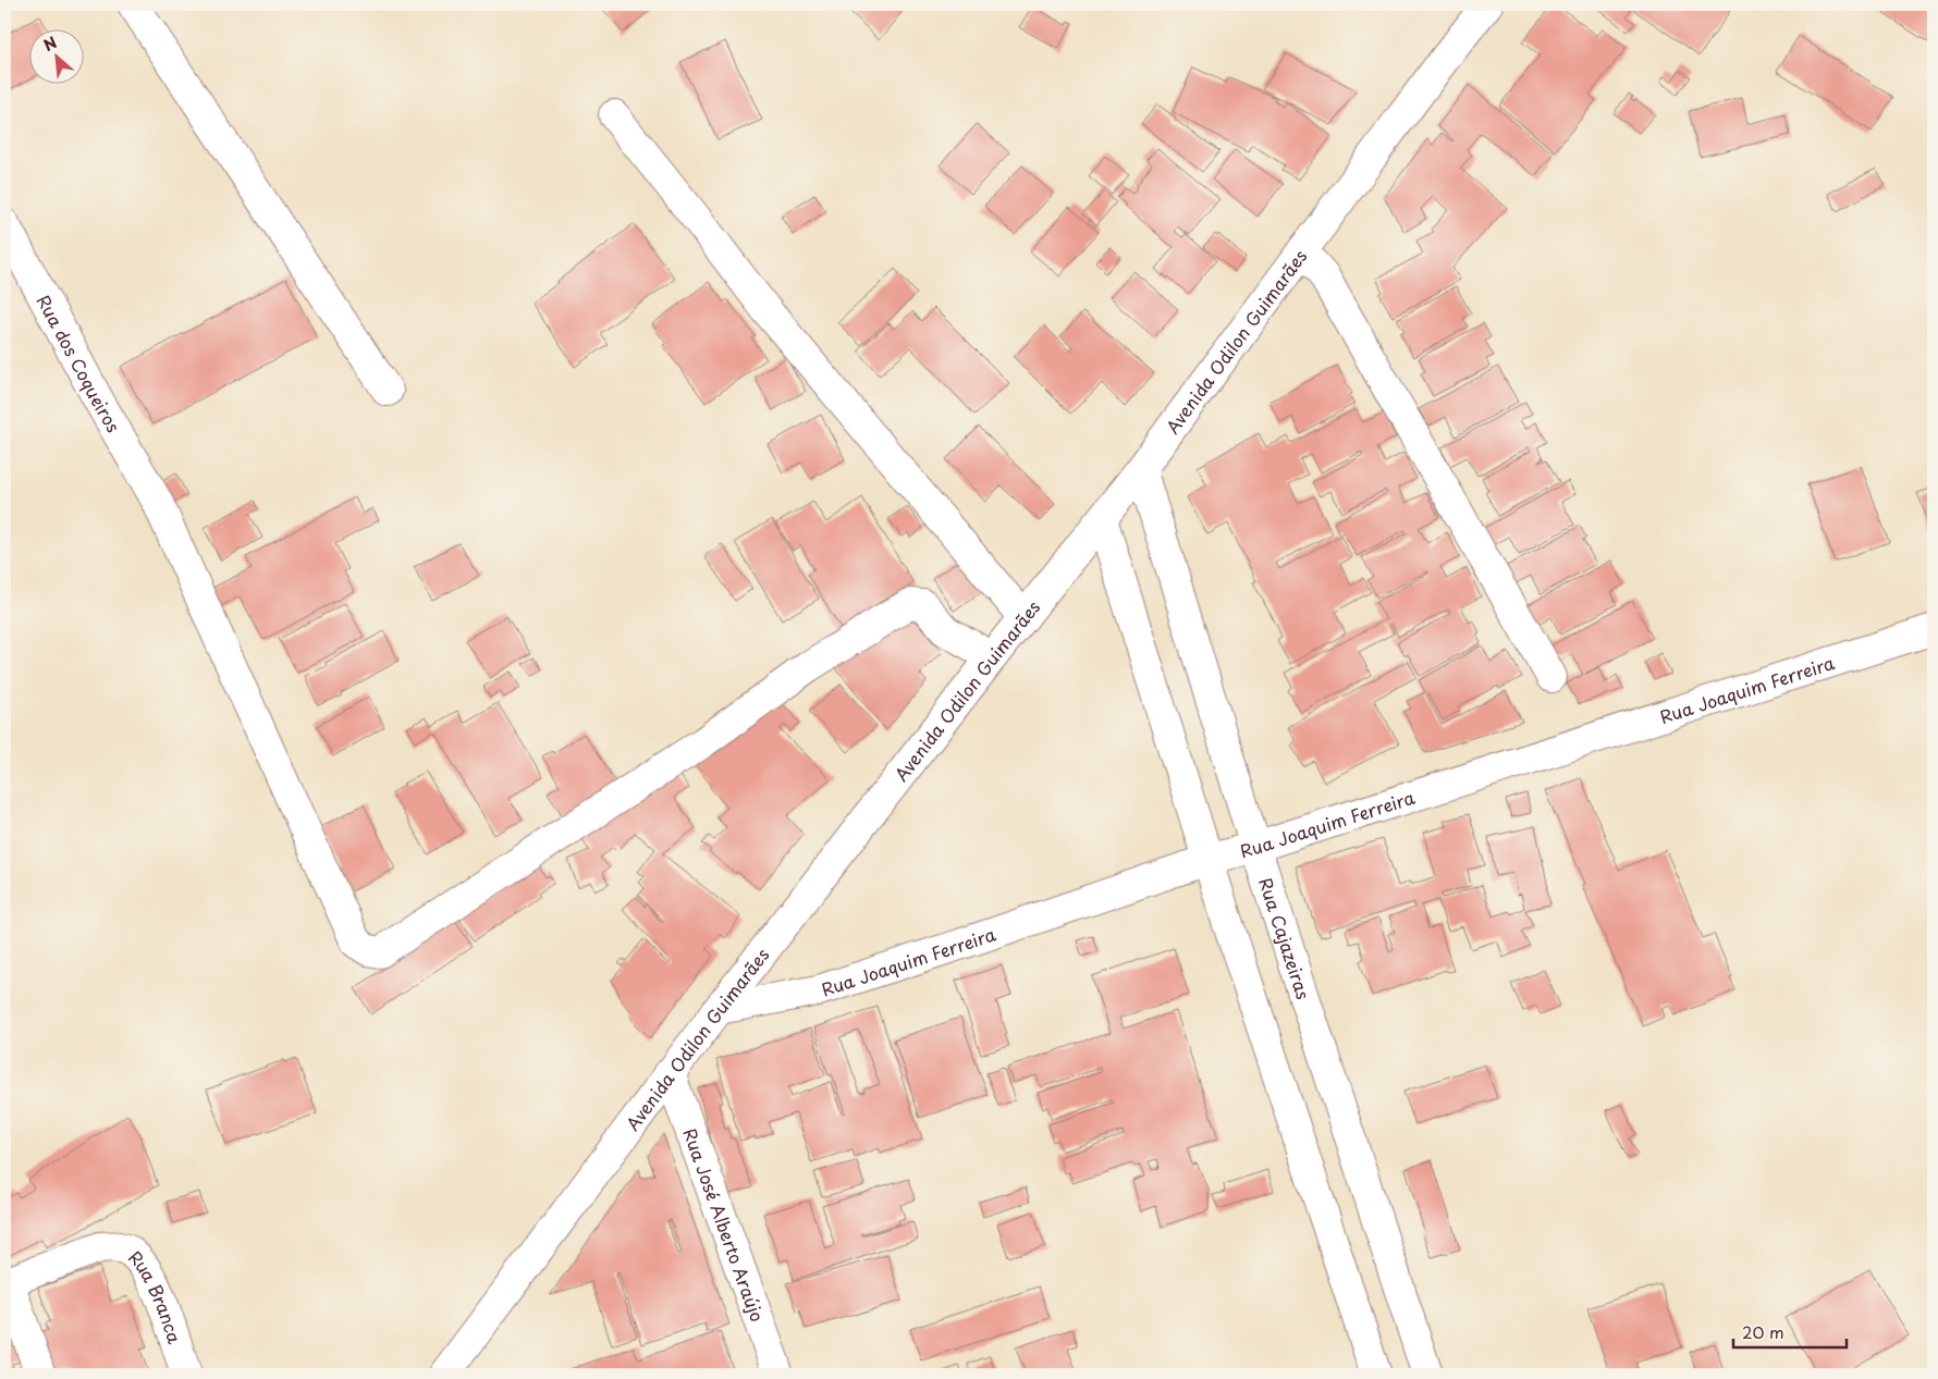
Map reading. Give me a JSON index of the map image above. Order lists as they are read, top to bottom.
{
  "streets": {
    "street": [
      "Avenida Odilon Guimarães",
      "Rua dos Coqueiros",
      "Rua Joaquim Ferreira",
      "Rua Cajazeiras",
      "Rua José Alberto Araújo",
      "Rua Branca"
    ]
  },
  "crossings": [
    ["Avenida Odilon Guimarães", "Rua dos Coqueiros"],
    ["Avenida Odilon Guimarães", "Rua Joaquim Ferreira"],
    ["Avenida Odilon Guimarães", "Rua Cajazeiras"],
    ["Avenida Odilon Guimarães", "Rua José Alberto Araújo"],
    ["Rua Joaquim Ferreira", "Rua Cajazeiras"]
  ],
  "scale_bar": "20 m",
  "north": "top left"
}
